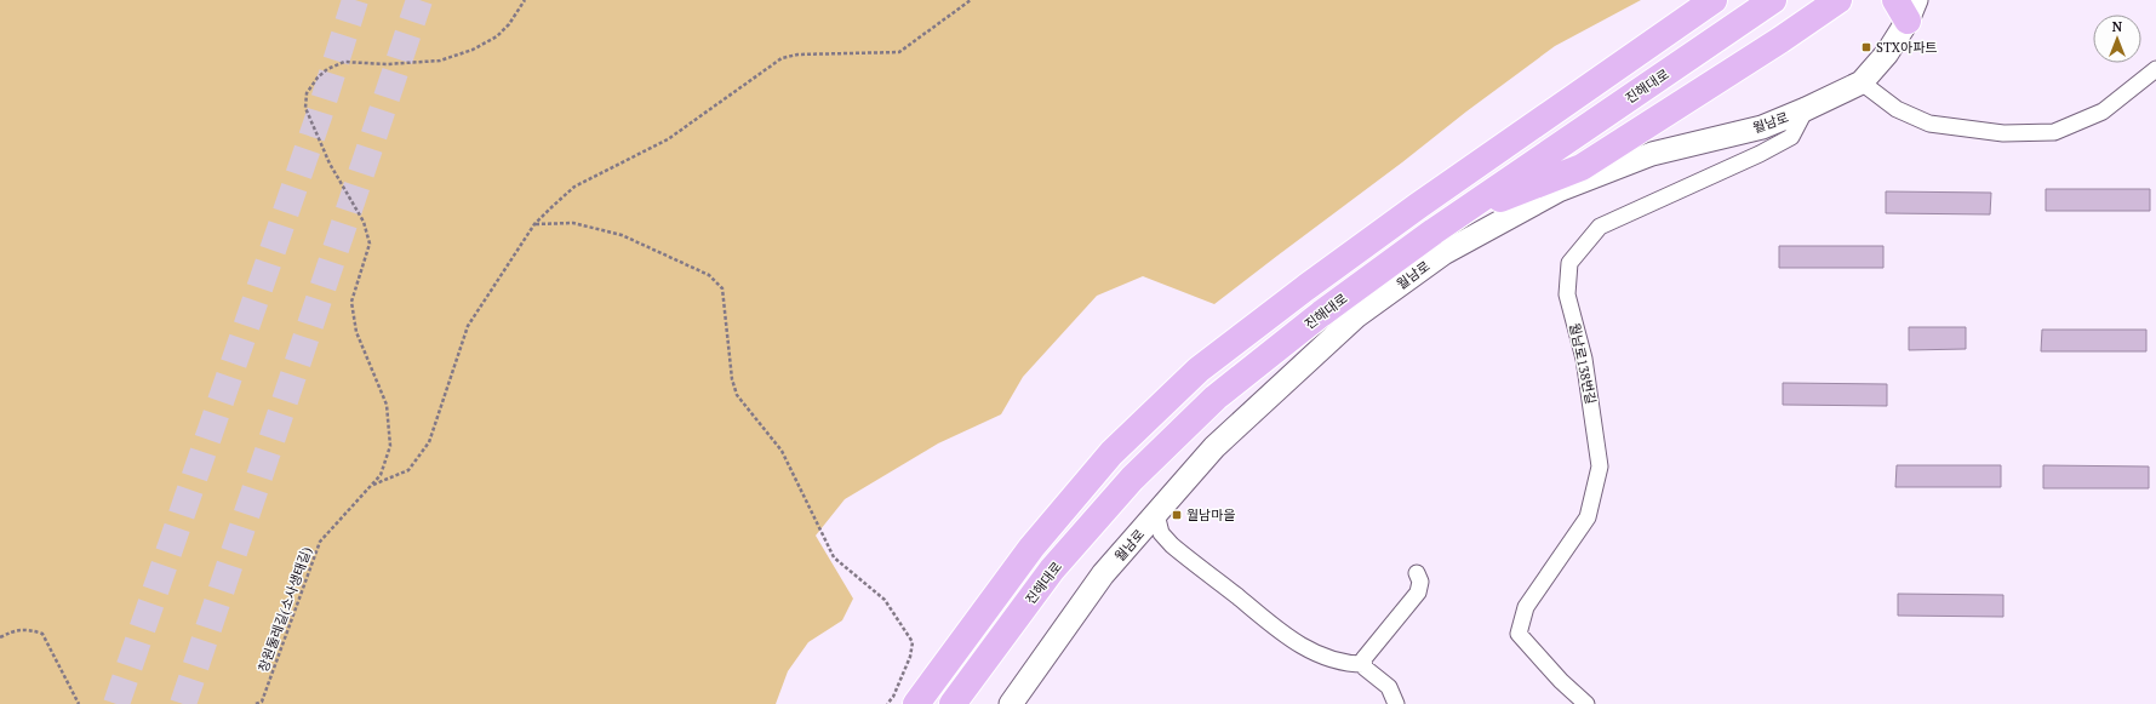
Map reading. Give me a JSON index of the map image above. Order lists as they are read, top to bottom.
{
  "streets": {
    "highway": ["진해대로"],
    "main road": ["월남로"],
    "street": ["월남로138번길"],
    "path": ["창원둘레길(소사생태길)"]
  },
  "crossings": [
    ["월남로", "월남로138번길"]
  ],
  "places": {
    "transit": ["STX아파트", "월남마을"]
  },
  "north": "top"
}
